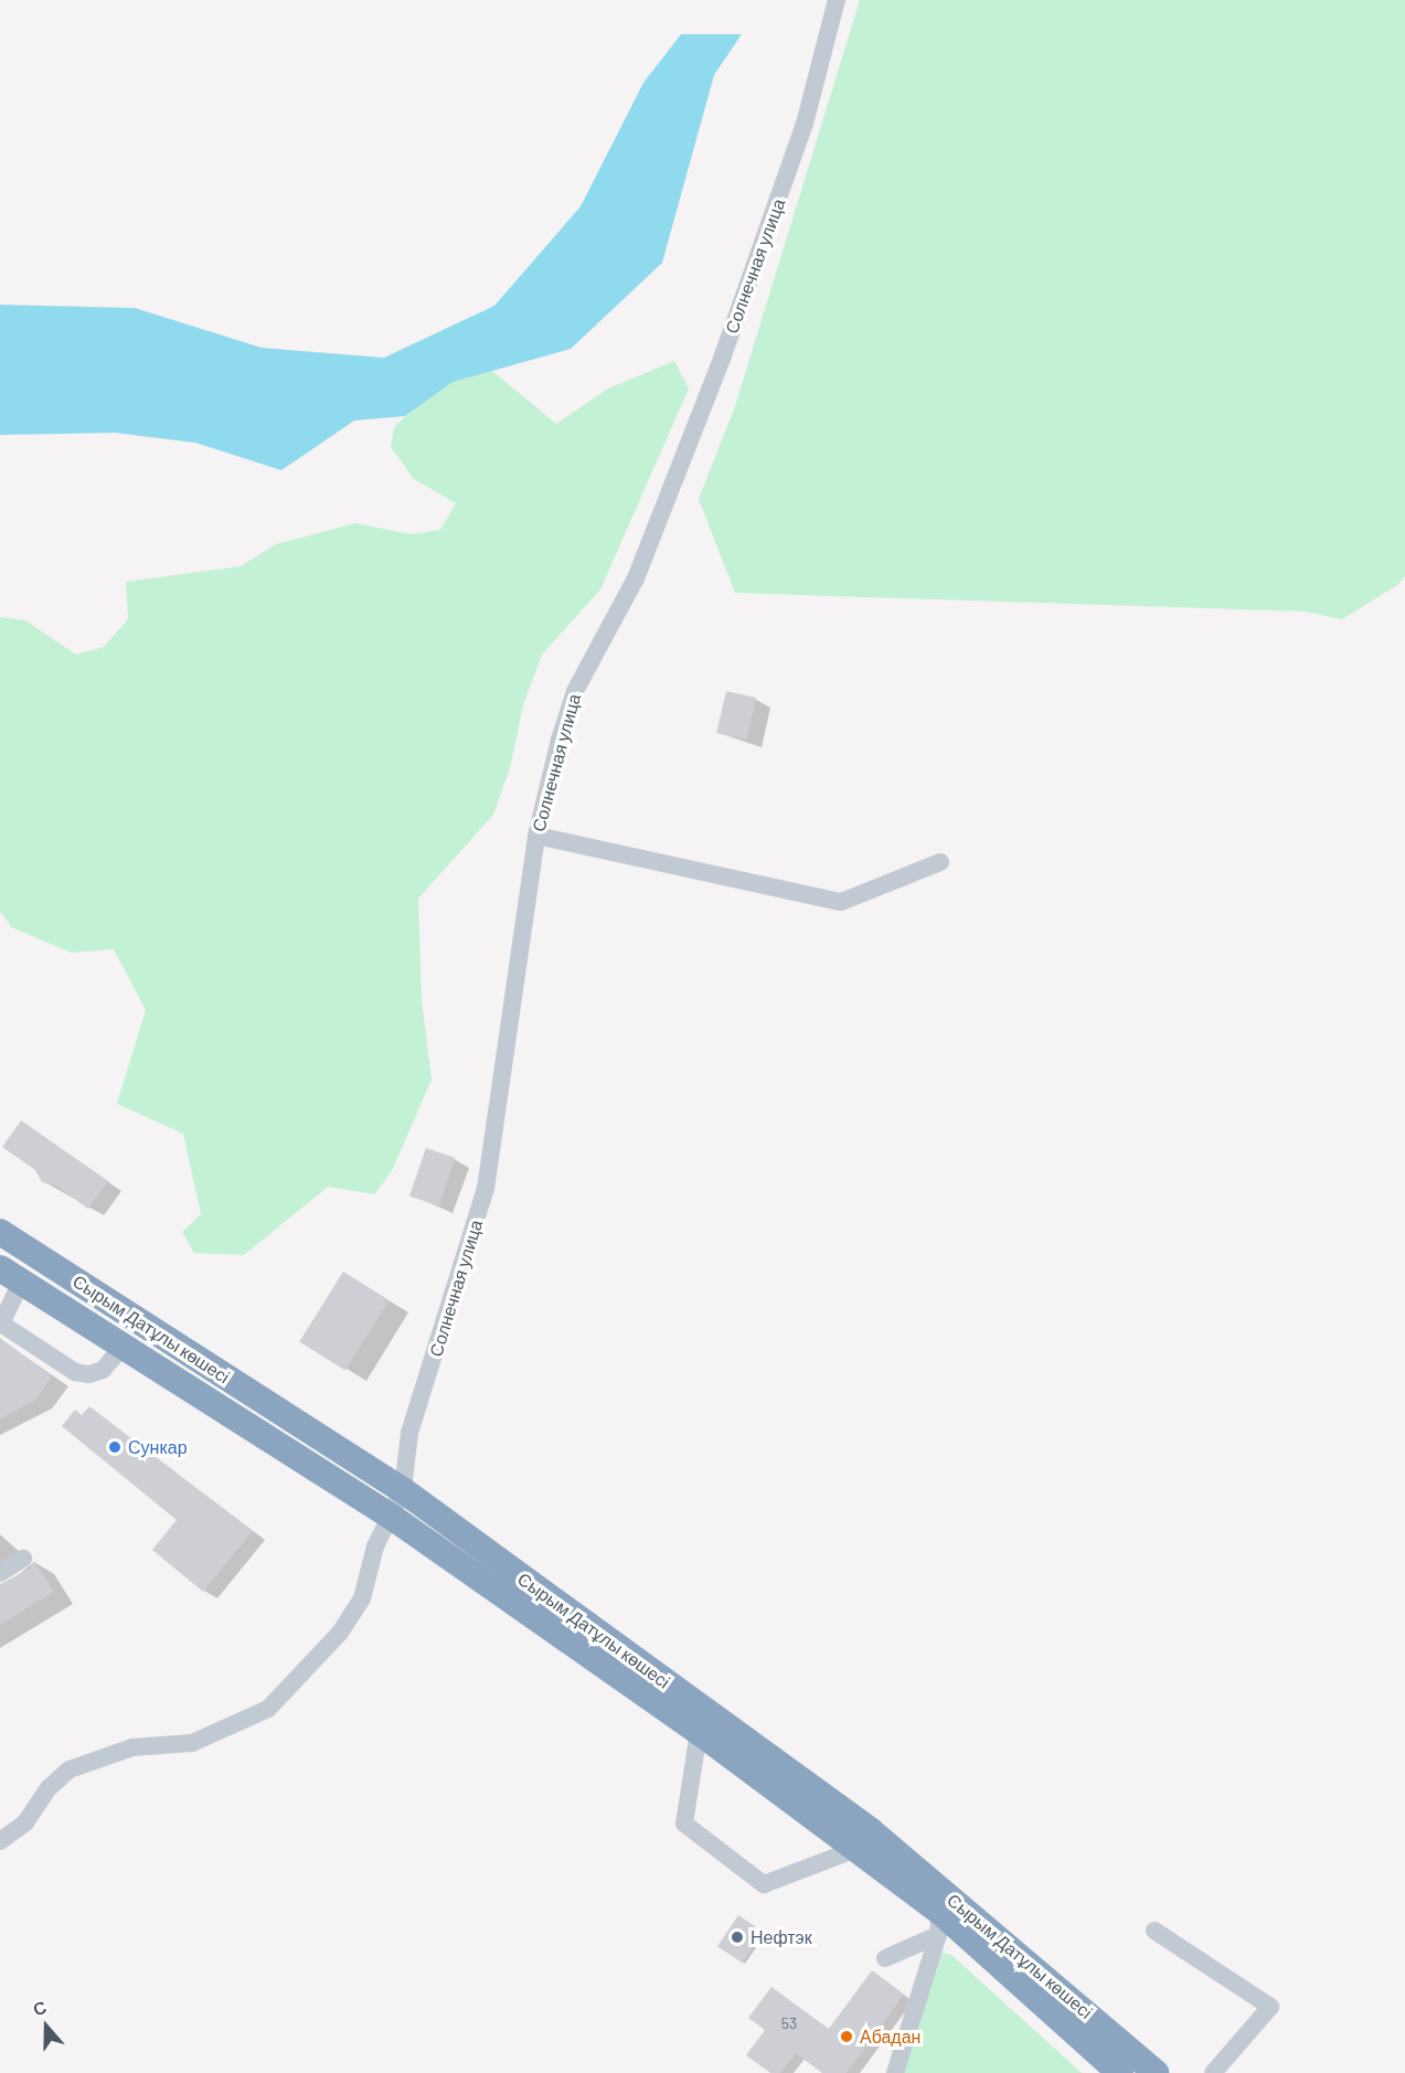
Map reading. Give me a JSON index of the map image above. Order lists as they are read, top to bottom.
{
  "streets": {
    "highway": ["Сырым Датұлы көшесі"],
    "street": ["Солнечная улица"]
  },
  "crossings": [
    ["Солнечная улица", "Сырым Датұлы көшесі"]
  ],
  "places": ["Сункар", "Нефтэк", "Абадан"],
  "house_numbers": ["53"],
  "north": "top"
}
